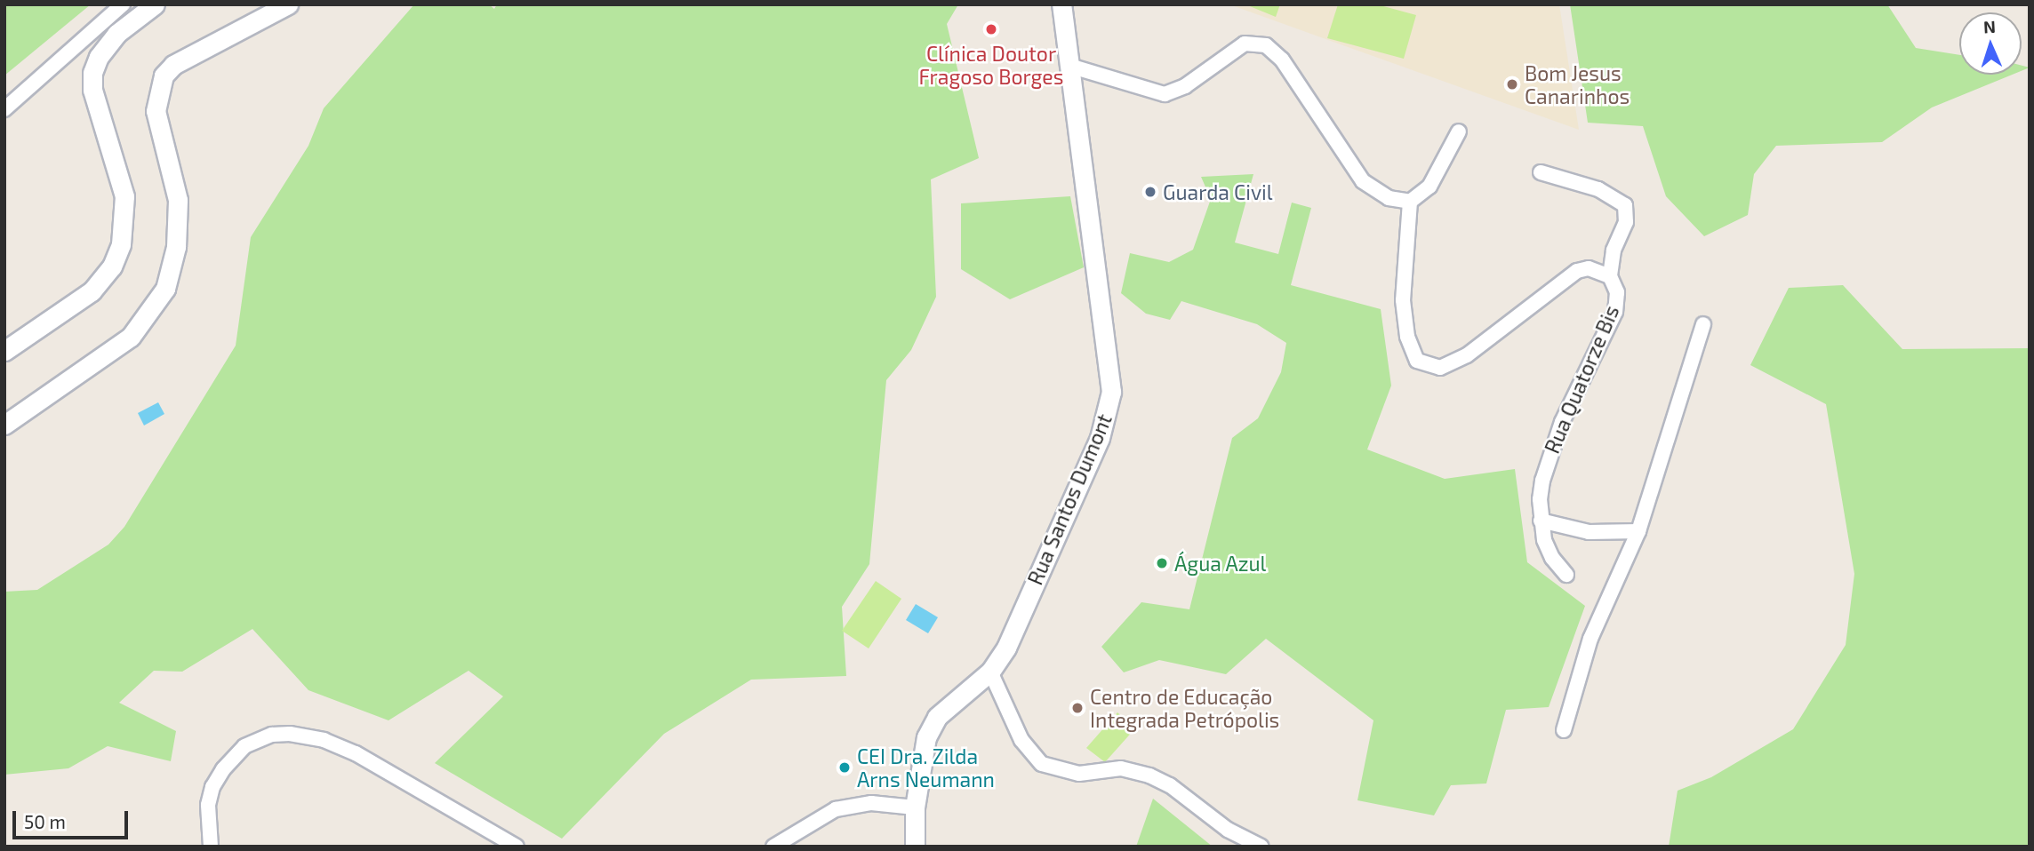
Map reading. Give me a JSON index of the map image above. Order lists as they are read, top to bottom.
{
  "streets": {
    "main road": ["Rua Santos Dumont"],
    "street": ["Rua Quatorze Bis"]
  },
  "places": [
    "Clínica Doutor Fragoso Borges",
    "Bom Jesus Canarinhos",
    "Guarda Civil",
    "Água Azul",
    "Centro de Educação Integrada Petrópolis",
    "CEI Dra. Zilda Arns Neumann"
  ],
  "scale_bar": "50 m",
  "north": "top"
}
